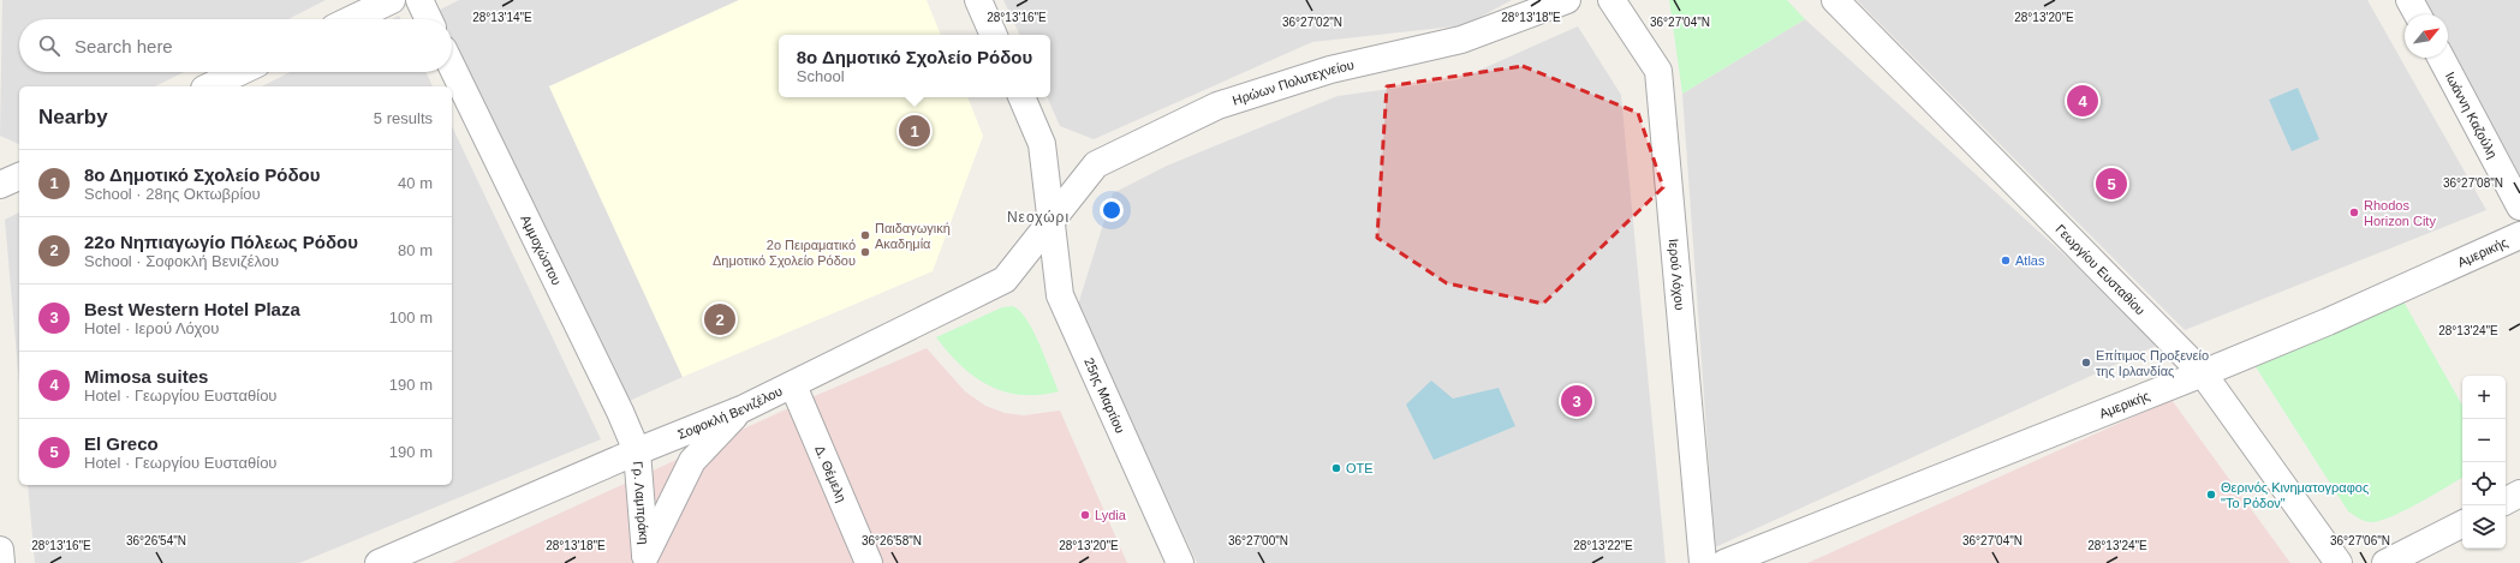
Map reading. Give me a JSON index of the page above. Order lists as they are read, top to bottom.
{
  "streets": {
    "street": [
      "Ηρώων Πολυτεχνείου",
      "Ιωάννη Καζούλη",
      "Αμμοχώστου",
      "Αμερικής",
      "Γεωργίου Ευσταθίου",
      "Ιερού Λόχου",
      "25ης Μαρτίου",
      "Σοφοκλή Βενιζέλου",
      "Δ. Θέμελη",
      "Γρ. Λαμπράκη"
    ]
  },
  "crossings": [
    ["Ηρώων Πολυτεχνείου", "25ης Μαρτίου"],
    ["Ηρώων Πολυτεχνείου", "Σοφοκλή Βενιζέλου"],
    ["Αμμοχώστου", "Σοφοκλή Βενιζέλου"],
    ["Αμμοχώστου", "Γρ. Λαμπράκη"],
    ["Αμερικής", "Γεωργίου Ευσταθίου"],
    ["25ης Μαρτίου", "Σοφοκλή Βενιζέλου"],
    ["Σοφοκλή Βενιζέλου", "Δ. Θέμελη"],
    ["Σοφοκλή Βενιζέλου", "Γρ. Λαμπράκη"]
  ],
  "districts": ["Νεοχώρι"],
  "places": [
    "Rhodos Horizon City",
    "Παιδαγωγική Ακαδημία",
    "2ο Πειραματικό Δημοτικό Σχολείο Ρόδου",
    "Atlas",
    "Επίτιμος Προξενείο της Ιρλανδίας",
    "ΟΤΕ",
    "Θερινός Κινηματογραφος \"Το Ρόδον\"",
    "Lydia"
  ],
  "north": "top right",
  "page": {
    "search": "Search here",
    "popup": ["8ο Δημοτικό Σχολείο Ρόδου", "School"],
    "pins": [
      "4",
      "1",
      "5",
      "2",
      "3"
    ],
    "heading": ["Nearby", "5 results"],
    "list": [
      {
        "mark": "1",
        "name": "8ο Δημοτικό Σχολείο Ρόδου",
        "note": "School · 28ης Οκτωβρίου",
        "value": "40 m"
      },
      {
        "mark": "2",
        "name": "22ο Νηπιαγωγίο Πόλεως Ρόδου",
        "note": "School · Σοφοκλή Βενιζέλου",
        "value": "80 m"
      },
      {
        "mark": "3",
        "name": "Best Western Hotel Plaza",
        "note": "Hotel · Ιερού Λόχου",
        "value": "100 m"
      },
      {
        "mark": "4",
        "name": "Mimosa suites",
        "note": "Hotel · Γεωργίου Ευσταθίου",
        "value": "190 m"
      },
      {
        "mark": "5",
        "name": "El Greco",
        "note": "Hotel · Γεωργίου Ευσταθίου",
        "value": "190 m"
      }
    ],
    "map_buttons": ["+", "−"]
  },
  "coordinates": [
    "28°13'14\"E",
    "28°13'16\"E",
    "28°13'18\"E",
    "28°13'20\"E",
    "36°27'02\"N",
    "36°27'04\"N",
    "36°27'08\"N",
    "28°13'24\"E",
    "36°26'54\"N",
    "36°26'58\"N",
    "36°27'00\"N",
    "36°27'06\"N",
    "28°13'22\"E"
  ]
}
